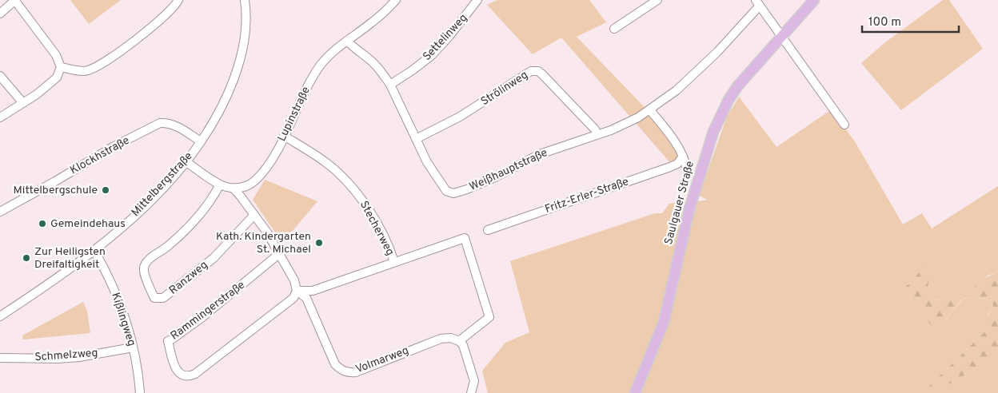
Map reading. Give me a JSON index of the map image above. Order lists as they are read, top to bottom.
{
  "streets": {
    "main road": ["Saulgauer Straße"],
    "street": [
      "Settelinweg",
      "Strölinweg",
      "Lupinstraße",
      "Klockhstraße",
      "Weißhauptstraße",
      "Mittelbergstraße",
      "Fritz-Erler-Straße",
      "Stecherweg",
      "Ranzweg",
      "Rammingerstraße",
      "Kißlingweg",
      "Schmelzweg",
      "Volmarweg"
    ]
  },
  "crossings": [
    ["Settelinweg", "Weißhauptstraße"],
    ["Strölinweg", "Weißhauptstraße"],
    ["Lupinstraße", "Weißhauptstraße"],
    ["Lupinstraße", "Stecherweg"],
    ["Klockhstraße", "Mittelbergstraße"],
    ["Mittelbergstraße", "Kißlingweg"],
    ["Rammingerstraße", "Volmarweg"],
    ["Kißlingweg", "Schmelzweg"]
  ],
  "places": [
    "Mittelbergschule",
    "Gemeindehaus",
    "Kath. Kindergarten St. Michael",
    "Zur Heiligsten Dreifaltigkeit"
  ],
  "scale_bar": "100 m"
}
